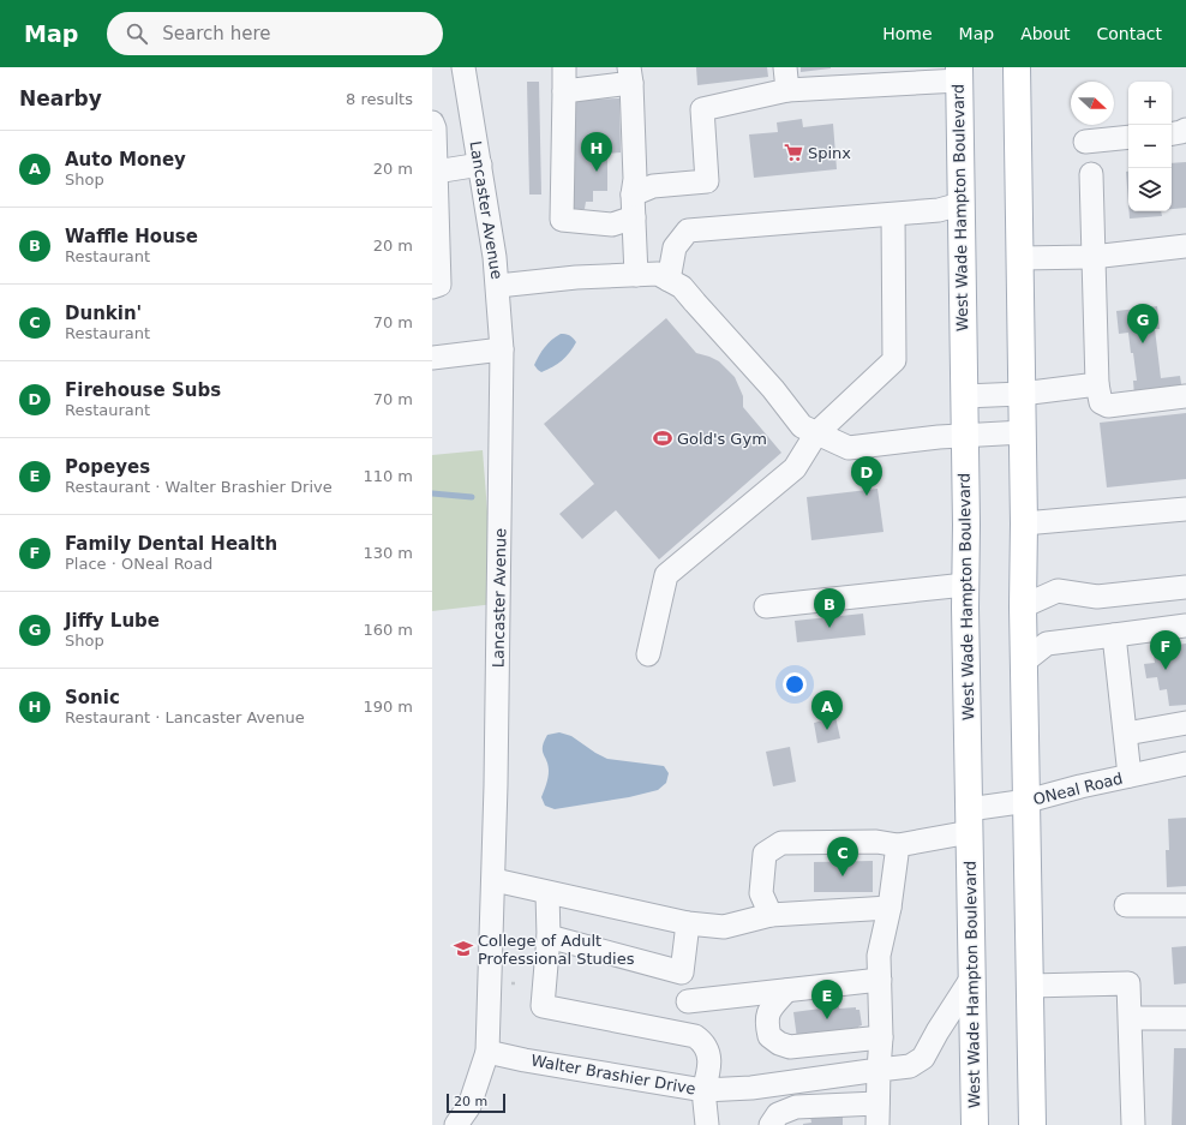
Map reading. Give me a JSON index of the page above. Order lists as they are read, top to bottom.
{
  "streets": {
    "main road": ["West Wade Hampton Boulevard"],
    "street": ["Lancaster Avenue", "ONeal Road", "Walter Brashier Drive"]
  },
  "crossings": [
    ["West Wade Hampton Boulevard", "ONeal Road"],
    ["Lancaster Avenue", "Walter Brashier Drive"]
  ],
  "places": {
    "supermarket": ["Spinx"],
    "sports": ["Gold's Gym"],
    "school or university": ["College of Adult Professional Studies"]
  },
  "scale_bar": "20 m",
  "north": "right",
  "page": {
    "header": "Map",
    "search": "Search here",
    "nav": [
      "Home",
      "Map",
      "About",
      "Contact"
    ],
    "heading": ["Nearby", "8 results"],
    "map_buttons": ["+", "−"],
    "list": [
      {
        "mark": "A",
        "name": "Auto Money",
        "note": "Shop",
        "value": "20 m"
      },
      {
        "mark": "B",
        "name": "Waffle House",
        "note": "Restaurant",
        "value": "20 m"
      },
      {
        "mark": "C",
        "name": "Dunkin'",
        "note": "Restaurant",
        "value": "70 m"
      },
      {
        "mark": "D",
        "name": "Firehouse Subs",
        "note": "Restaurant",
        "value": "70 m"
      },
      {
        "mark": "E",
        "name": "Popeyes",
        "note": "Restaurant · Walter Brashier Drive",
        "value": "110 m"
      },
      {
        "mark": "F",
        "name": "Family Dental Health",
        "note": "Place · ONeal Road",
        "value": "130 m"
      },
      {
        "mark": "G",
        "name": "Jiffy Lube",
        "note": "Shop",
        "value": "160 m"
      },
      {
        "mark": "H",
        "name": "Sonic",
        "note": "Restaurant · Lancaster Avenue",
        "value": "190 m"
      }
    ],
    "pins": [
      "H",
      "G",
      "D",
      "B",
      "F",
      "A",
      "C",
      "E"
    ],
    "scale": "20 m"
  }
}
